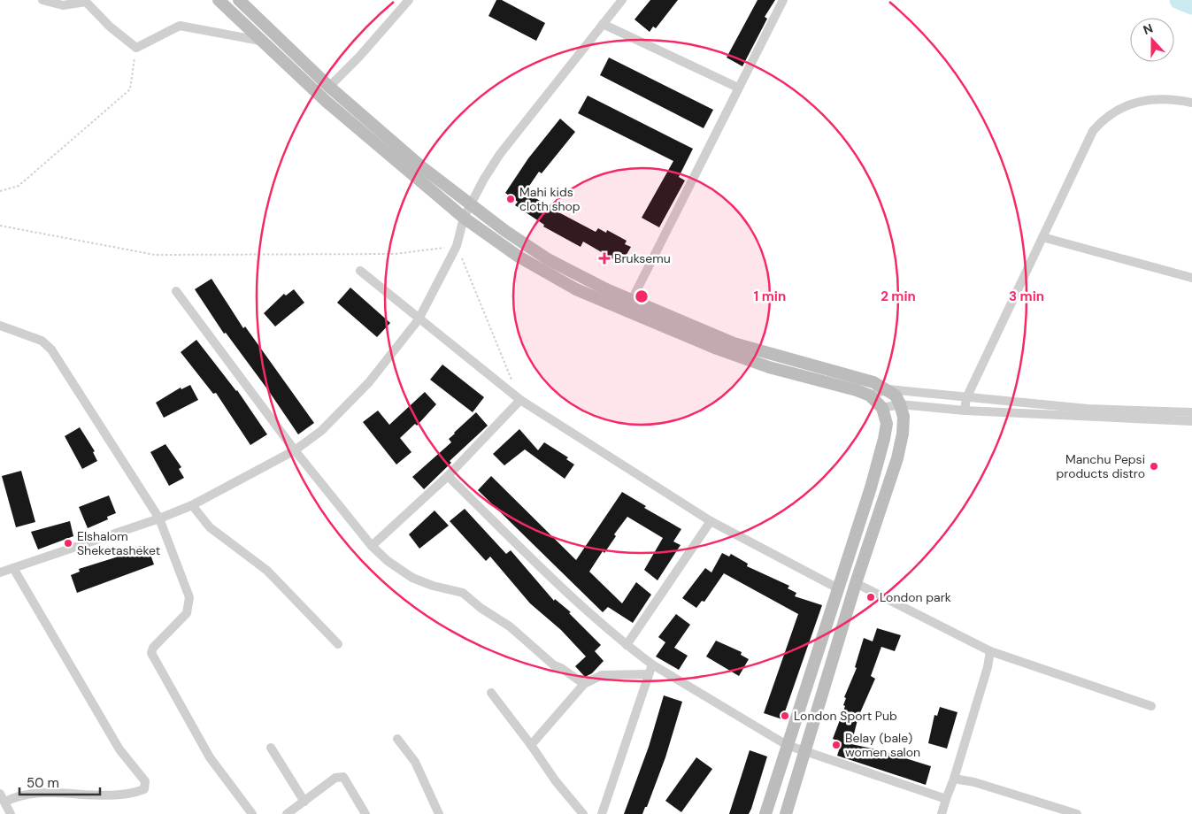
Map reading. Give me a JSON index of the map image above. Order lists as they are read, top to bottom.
{
  "places": {
    "other": [
      "Mahi kids cloth shop",
      "Manchu Pepsi products distro",
      "Elshalom Sheketasheket",
      "London park",
      "London Sport Pub",
      "Belay (bale) women salon"
    ],
    "health": ["Bruksemu"]
  },
  "scale_bar": "50 m",
  "north": "top",
  "rings": ["1 min", "2 min", "3 min"]
}
